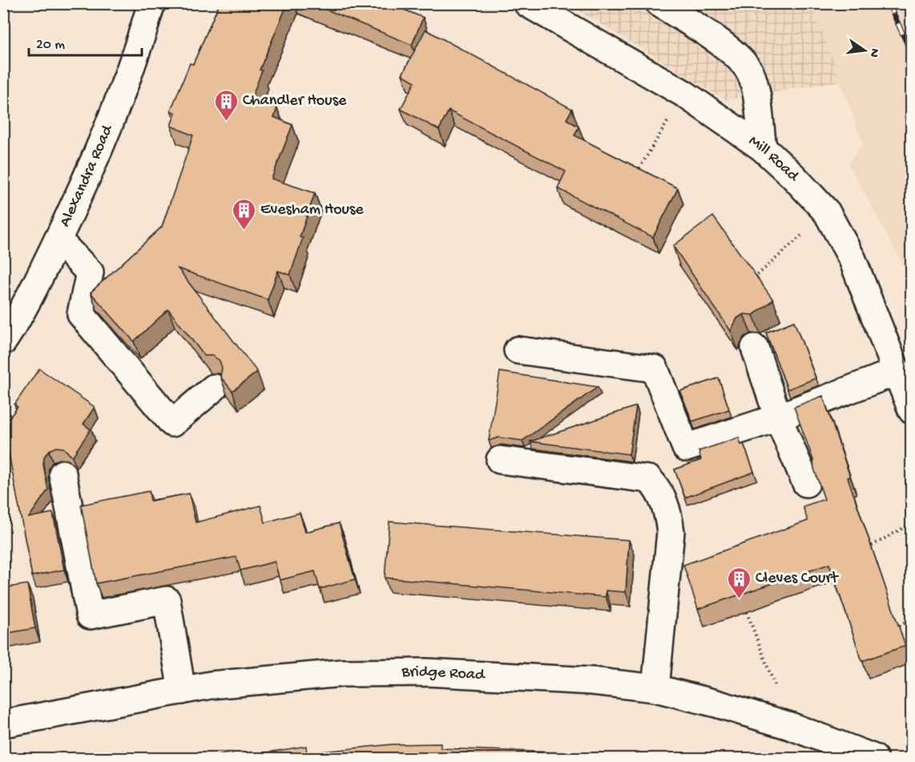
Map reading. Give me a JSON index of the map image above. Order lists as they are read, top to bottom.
{
  "streets": {
    "main road": ["Mill Road", "Alexandra Road", "Bridge Road"]
  },
  "places": {
    "building": ["Chandler House", "Evesham House", "Cleves Court"]
  },
  "scale_bar": "20 m",
  "north": "right"
}
